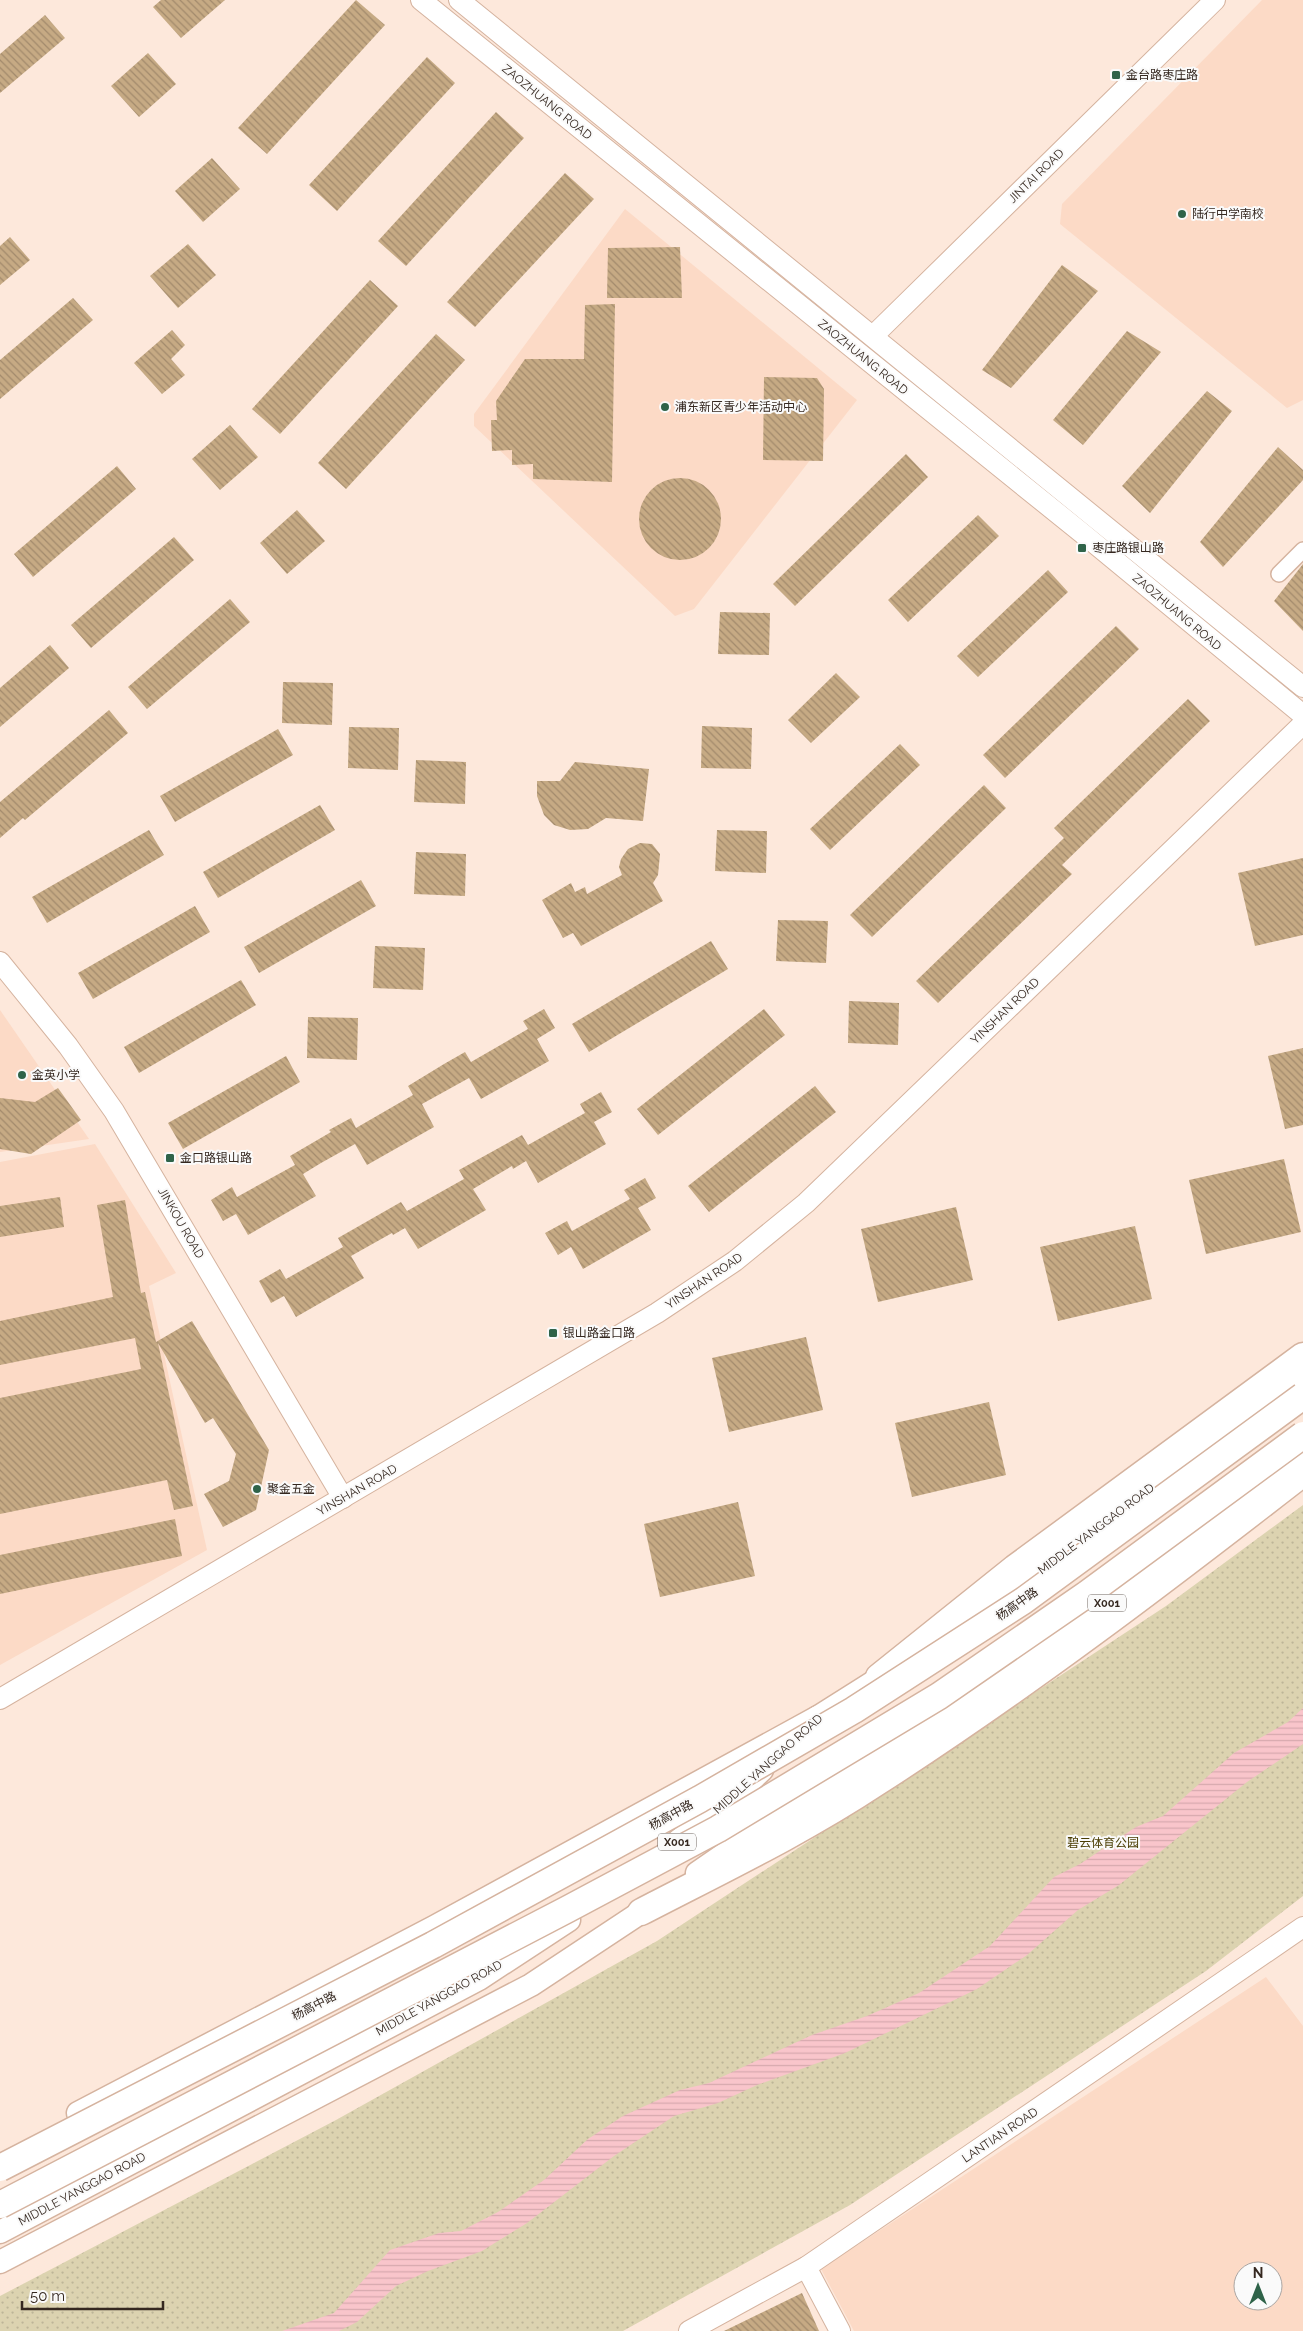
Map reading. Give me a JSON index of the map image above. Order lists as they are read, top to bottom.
{
  "streets": {
    "highway": ["X001", "杨高中路"],
    "main road": ["MIDDLE YANGGAO ROAD"],
    "street": [
      "ZAOZHUANG ROAD",
      "JINTAI ROAD",
      "YINSHAN ROAD",
      "JINKOU ROAD",
      "LANTIAN ROAD"
    ]
  },
  "crossings": [
    ["ZAOZHUANG ROAD", "JINTAI ROAD"],
    ["YINSHAN ROAD", "JINKOU ROAD"],
    ["MIDDLE YANGGAO ROAD", "X001"]
  ],
  "parks": ["碧云体育公园"],
  "places": {
    "transit": [
      "金台路枣庄路",
      "枣庄路银山路",
      "金口路银山路",
      "银山路金口路"
    ],
    "other": [
      "陆行中学南校",
      "浦东新区青少年活动中心",
      "金英小学",
      "聚金五金"
    ]
  },
  "scale_bar": "50 m",
  "north": "top"
}
